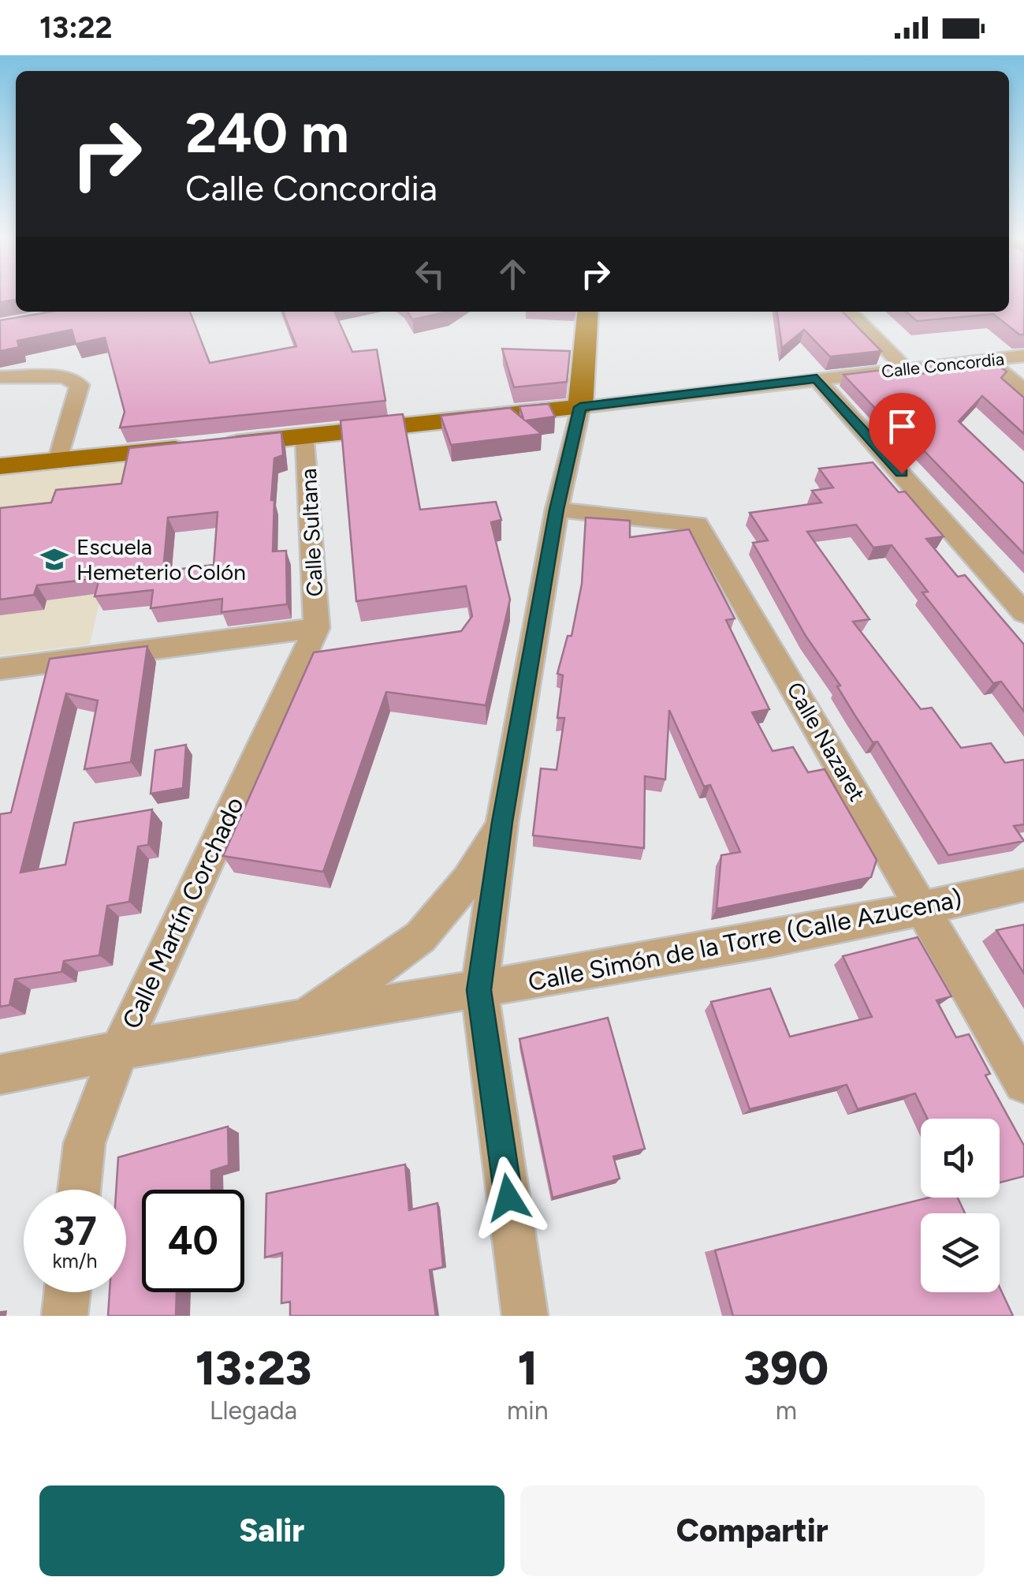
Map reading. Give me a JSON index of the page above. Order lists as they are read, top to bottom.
{
  "streets": {
    "street": [
      "Calle Concordia",
      "Calle Sultana",
      "Calle Nazaret",
      "Calle Martín Corchado",
      "Calle Simón de la Torre (Calle Azucena)"
    ]
  },
  "crossings": [
    ["Calle Sultana", "Calle Martín Corchado"],
    ["Calle Nazaret", "Calle Simón de la Torre (Calle Azucena)"],
    ["Calle Martín Corchado", "Calle Simón de la Torre (Calle Azucena)"]
  ],
  "places": {
    "school or university": ["Escuela Hemeterio Colón"]
  },
  "page": {
    "status": "13:22",
    "turn": ["240 m", "Calle Concordia"],
    "speed": "37 km/h",
    "limit": "40",
    "eta": [
      "13:23",
      "Llegada",
      "1",
      "min",
      "390",
      "m"
    ],
    "buttons": ["Salir", "Compartir"]
  }
}
